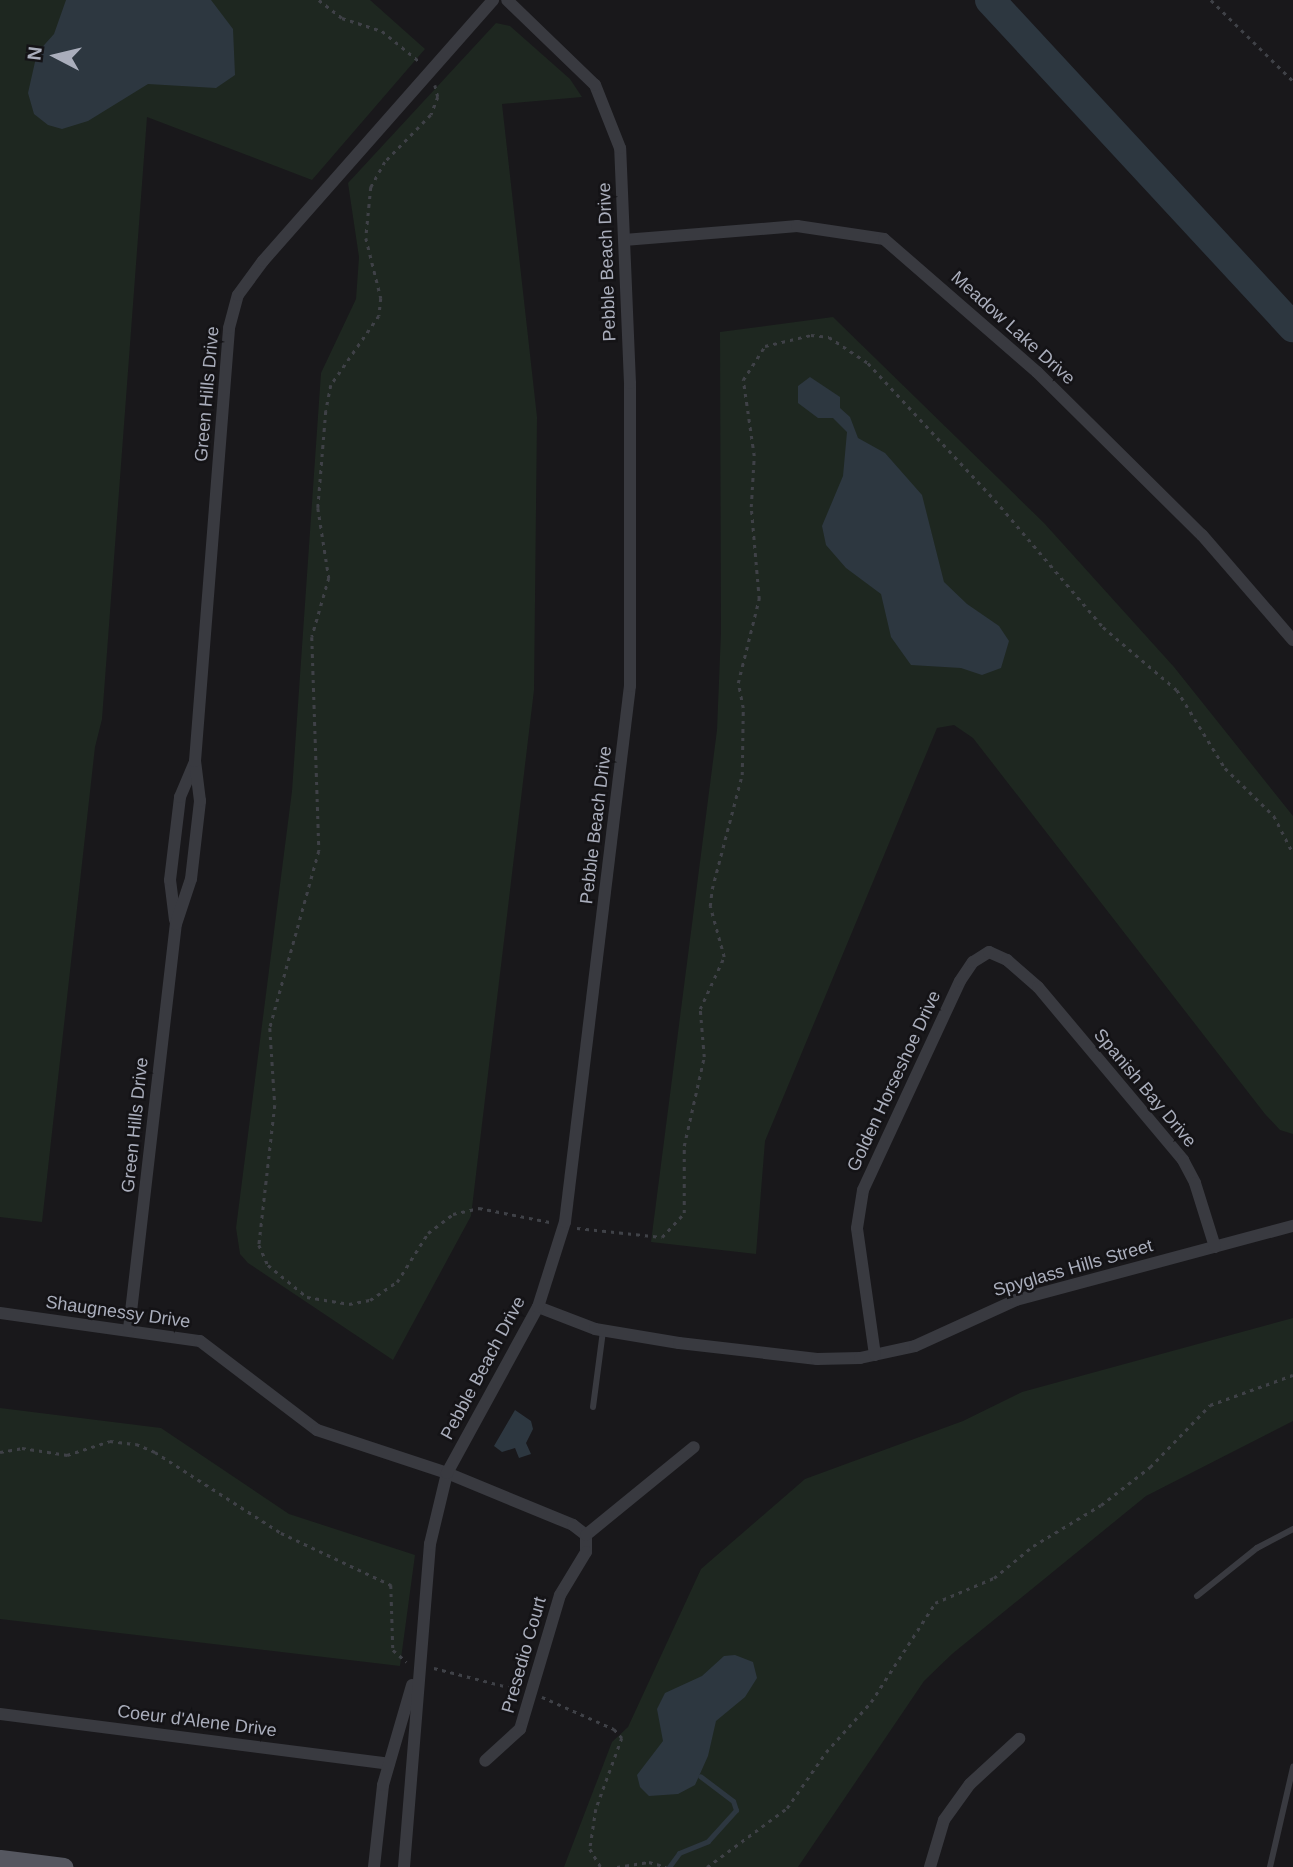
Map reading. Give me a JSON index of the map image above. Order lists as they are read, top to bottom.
{
  "streets": {
    "street": [
      "Pebble Beach Drive",
      "Meadow Lake Drive",
      "Green Hills Drive",
      "Golden Horseshoe Drive",
      "Spanish Bay Drive",
      "Spyglass Hills Street",
      "Shaugnessy Drive",
      "Presedio Court",
      "Coeur d'Alene Drive"
    ]
  },
  "crossings": [
    ["Pebble Beach Drive", "Meadow Lake Drive"],
    ["Pebble Beach Drive", "Spyglass Hills Street"],
    ["Pebble Beach Drive", "Shaugnessy Drive"],
    ["Green Hills Drive", "Shaugnessy Drive"],
    ["Golden Horseshoe Drive", "Spanish Bay Drive"],
    ["Golden Horseshoe Drive", "Spyglass Hills Street"],
    ["Spanish Bay Drive", "Spyglass Hills Street"]
  ],
  "north": "left"
}
